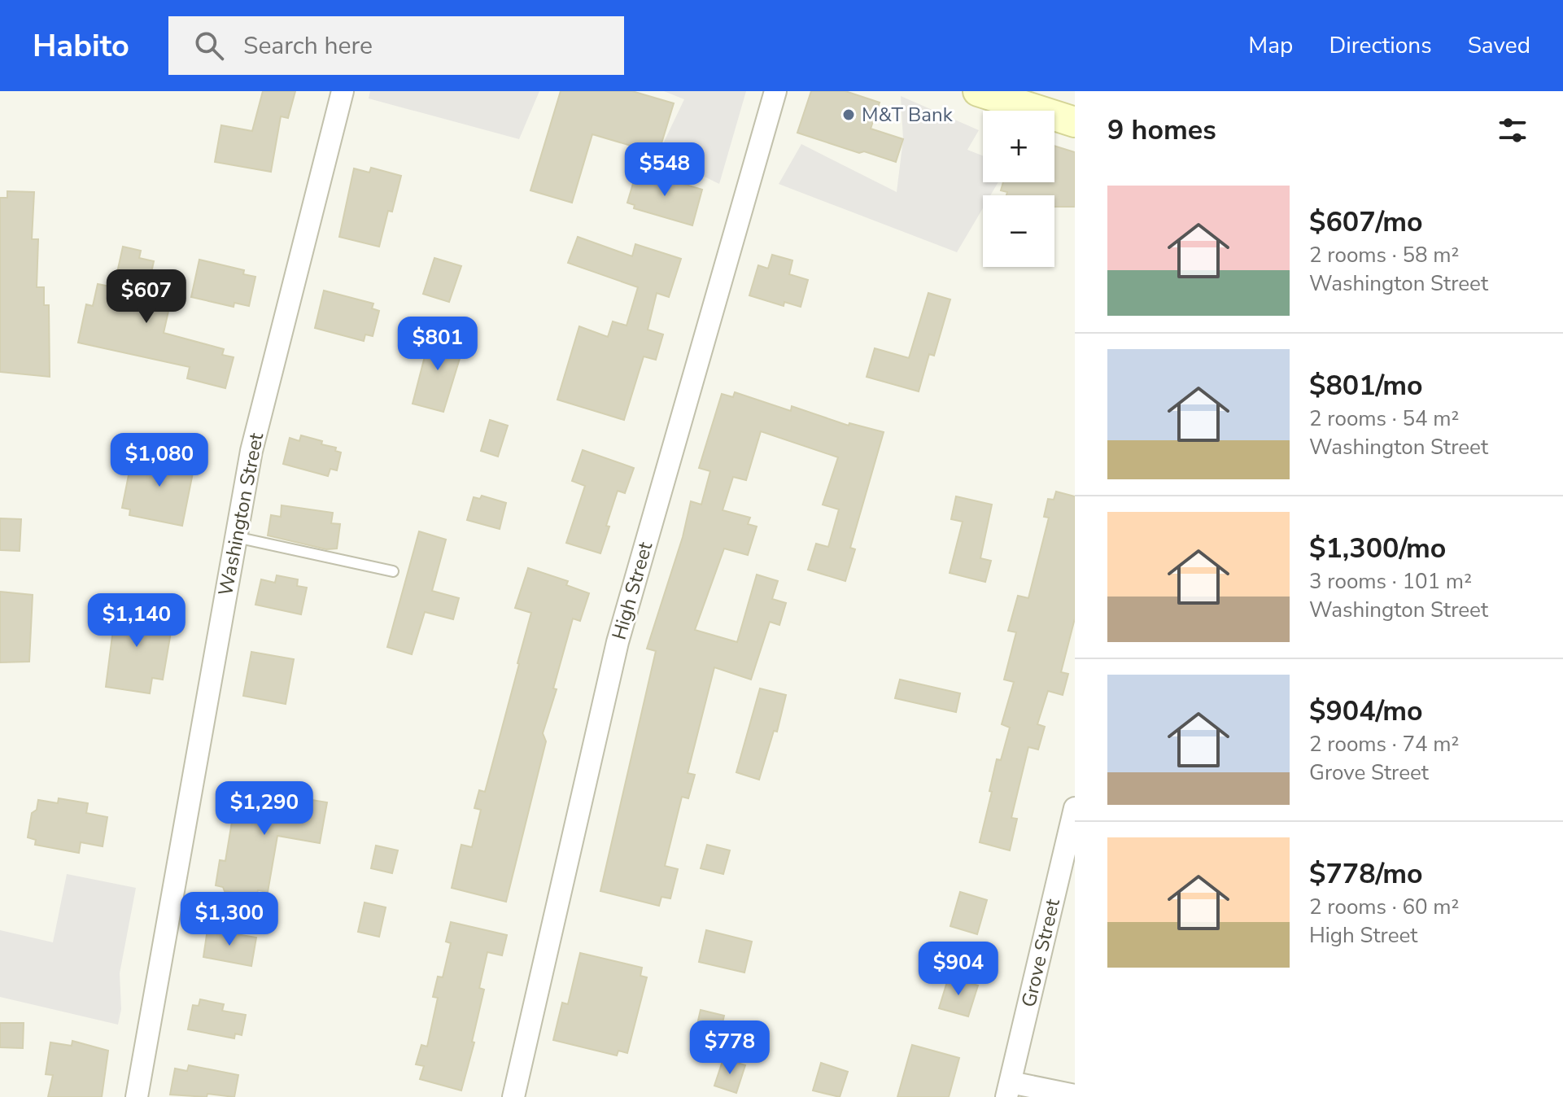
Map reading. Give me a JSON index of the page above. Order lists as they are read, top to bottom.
{
  "streets": {
    "street": ["Washington Street", "High Street", "Grove Street"]
  },
  "places": ["M&T Bank"],
  "page": {
    "header": "Habito",
    "search": "Search here",
    "nav": ["Map", "Directions", "Saved"],
    "heading": "9 homes",
    "map_buttons": ["+", "−"],
    "price": [
      "$548",
      "$607",
      "$801",
      "$1,080",
      "$1,140",
      "$1,290",
      "$1,300",
      "$904",
      "$778"
    ],
    "list": [
      {
        "name": "$607/mo",
        "note": "2 rooms · 58 m² · Washington Street"
      },
      {
        "name": "$801/mo",
        "note": "2 rooms · 54 m² · Washington Street"
      },
      {
        "name": "$1,300/mo",
        "note": "3 rooms · 101 m² · Washington Street"
      },
      {
        "name": "$904/mo",
        "note": "2 rooms · 74 m² · Grove Street"
      },
      {
        "name": "$778/mo",
        "note": "2 rooms · 60 m² · High Street"
      }
    ]
  }
}
